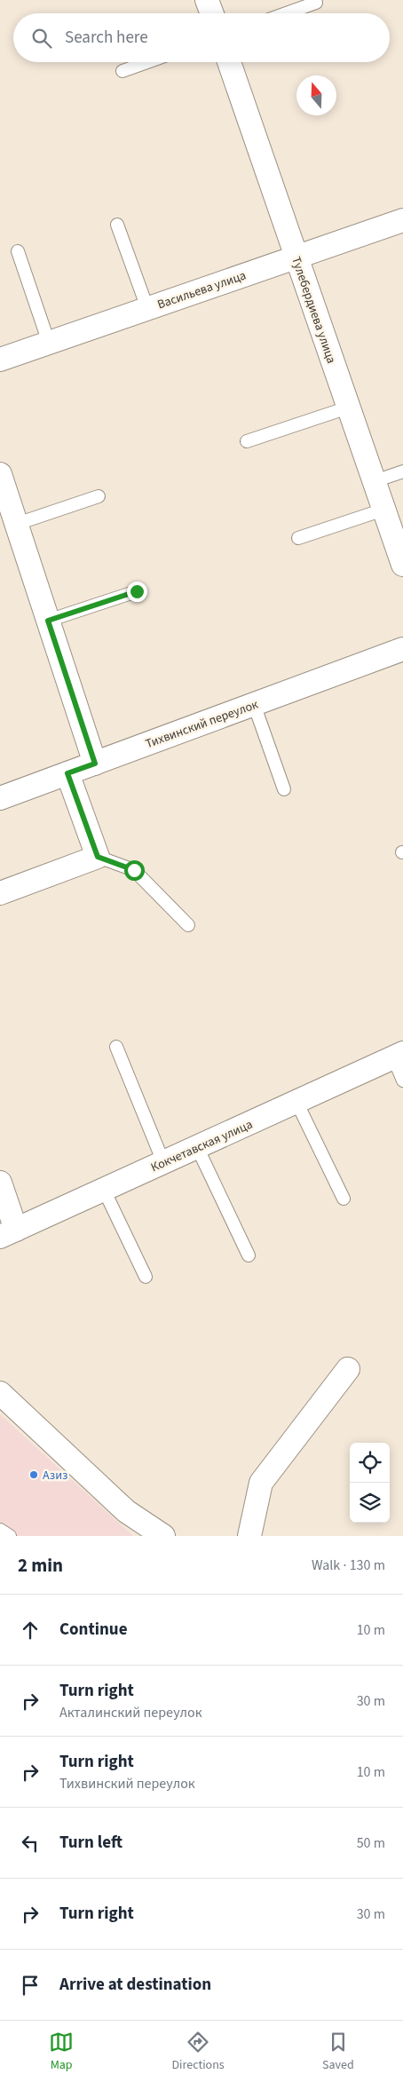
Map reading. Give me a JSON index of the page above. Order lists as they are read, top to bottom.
{
  "streets": {
    "street": [
      "Васильева улица",
      "Тулебердиева улица",
      "Тихвинский переулок",
      "Кокчетавская улица"
    ]
  },
  "crossings": [
    ["Васильева улица", "Тулебердиева улица"]
  ],
  "places": ["Азиз"],
  "north": "top",
  "page": {
    "search": "Search here",
    "heading": ["2 min", "Walk · 130 m"],
    "list": [
      ["Continue", "10 m"],
      ["Turn right", "Акталинский переулок", "30 m"],
      ["Turn right", "Тихвинский переулок", "10 m"],
      ["Turn left", "50 m"],
      ["Turn right", "30 m"],
      "Arrive at destination"
    ],
    "nav": ["Map", "Directions", "Saved"]
  }
}
